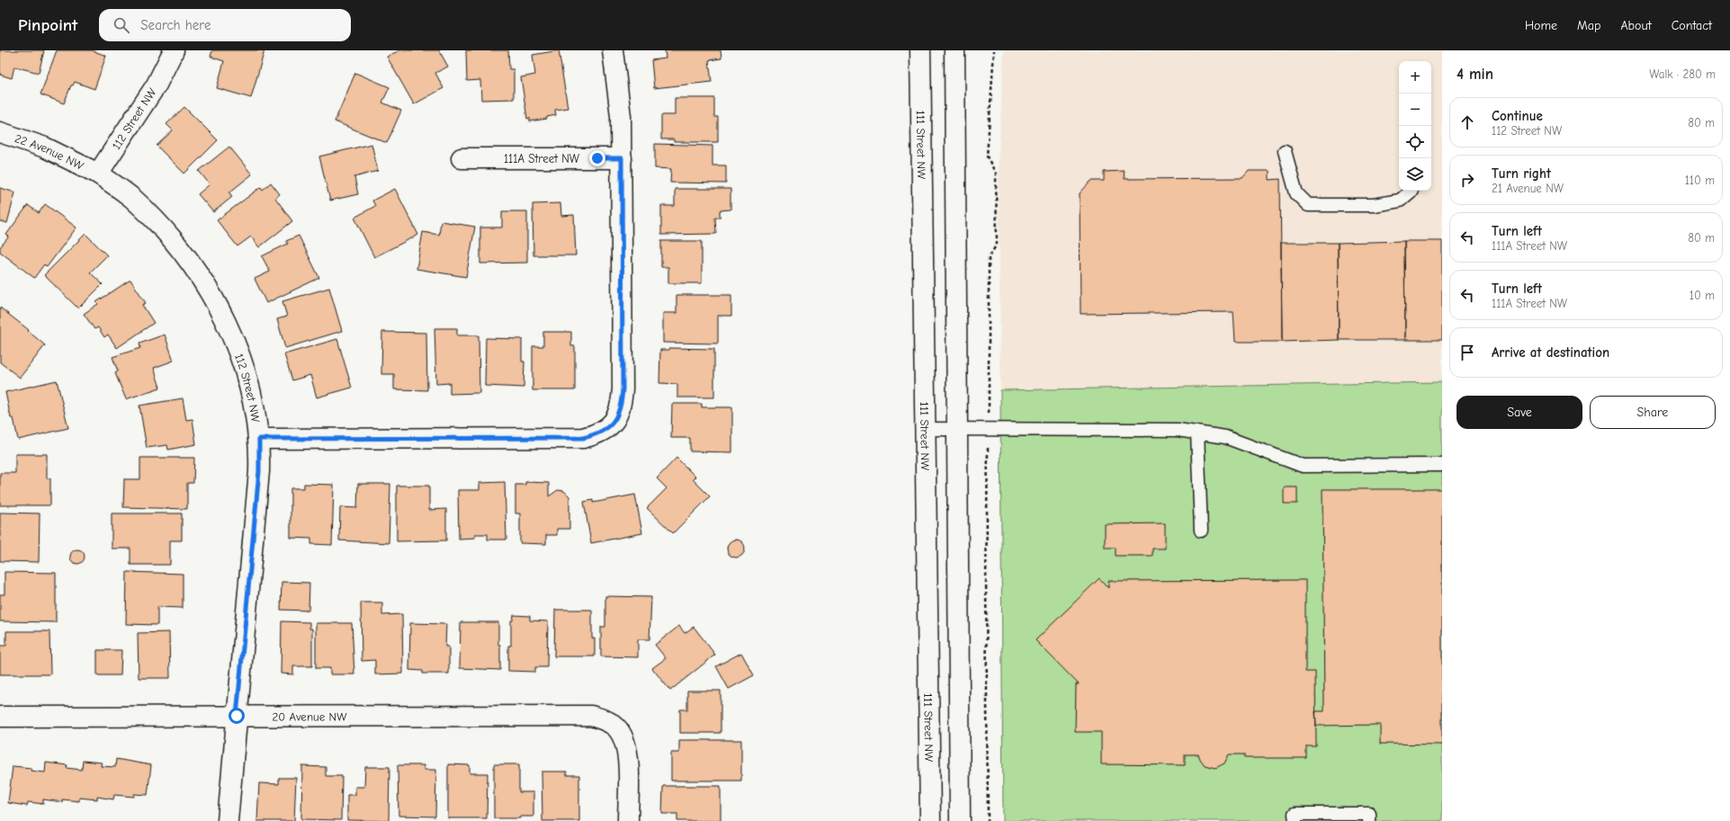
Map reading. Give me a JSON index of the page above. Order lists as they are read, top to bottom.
{
  "streets": {
    "street": [
      "112 Street NW",
      "111 Street NW",
      "22 Avenue NW",
      "111A Street NW",
      "20 Avenue NW"
    ]
  },
  "crossings": [
    ["112 Street NW", "22 Avenue NW"],
    ["112 Street NW", "20 Avenue NW"]
  ],
  "page": {
    "header": "Pinpoint",
    "search": "Search here",
    "nav": [
      "Home",
      "Map",
      "About",
      "Contact"
    ],
    "heading": ["4 min", "Walk · 280 m"],
    "map_buttons": ["+", "−"],
    "list": [
      ["Continue", "112 Street NW", "80 m"],
      ["Turn right", "21 Avenue NW", "110 m"],
      ["Turn left", "111A Street NW", "80 m"],
      ["Turn left", "111A Street NW", "10 m"],
      "Arrive at destination"
    ],
    "buttons": ["Save", "Share"]
  }
}
